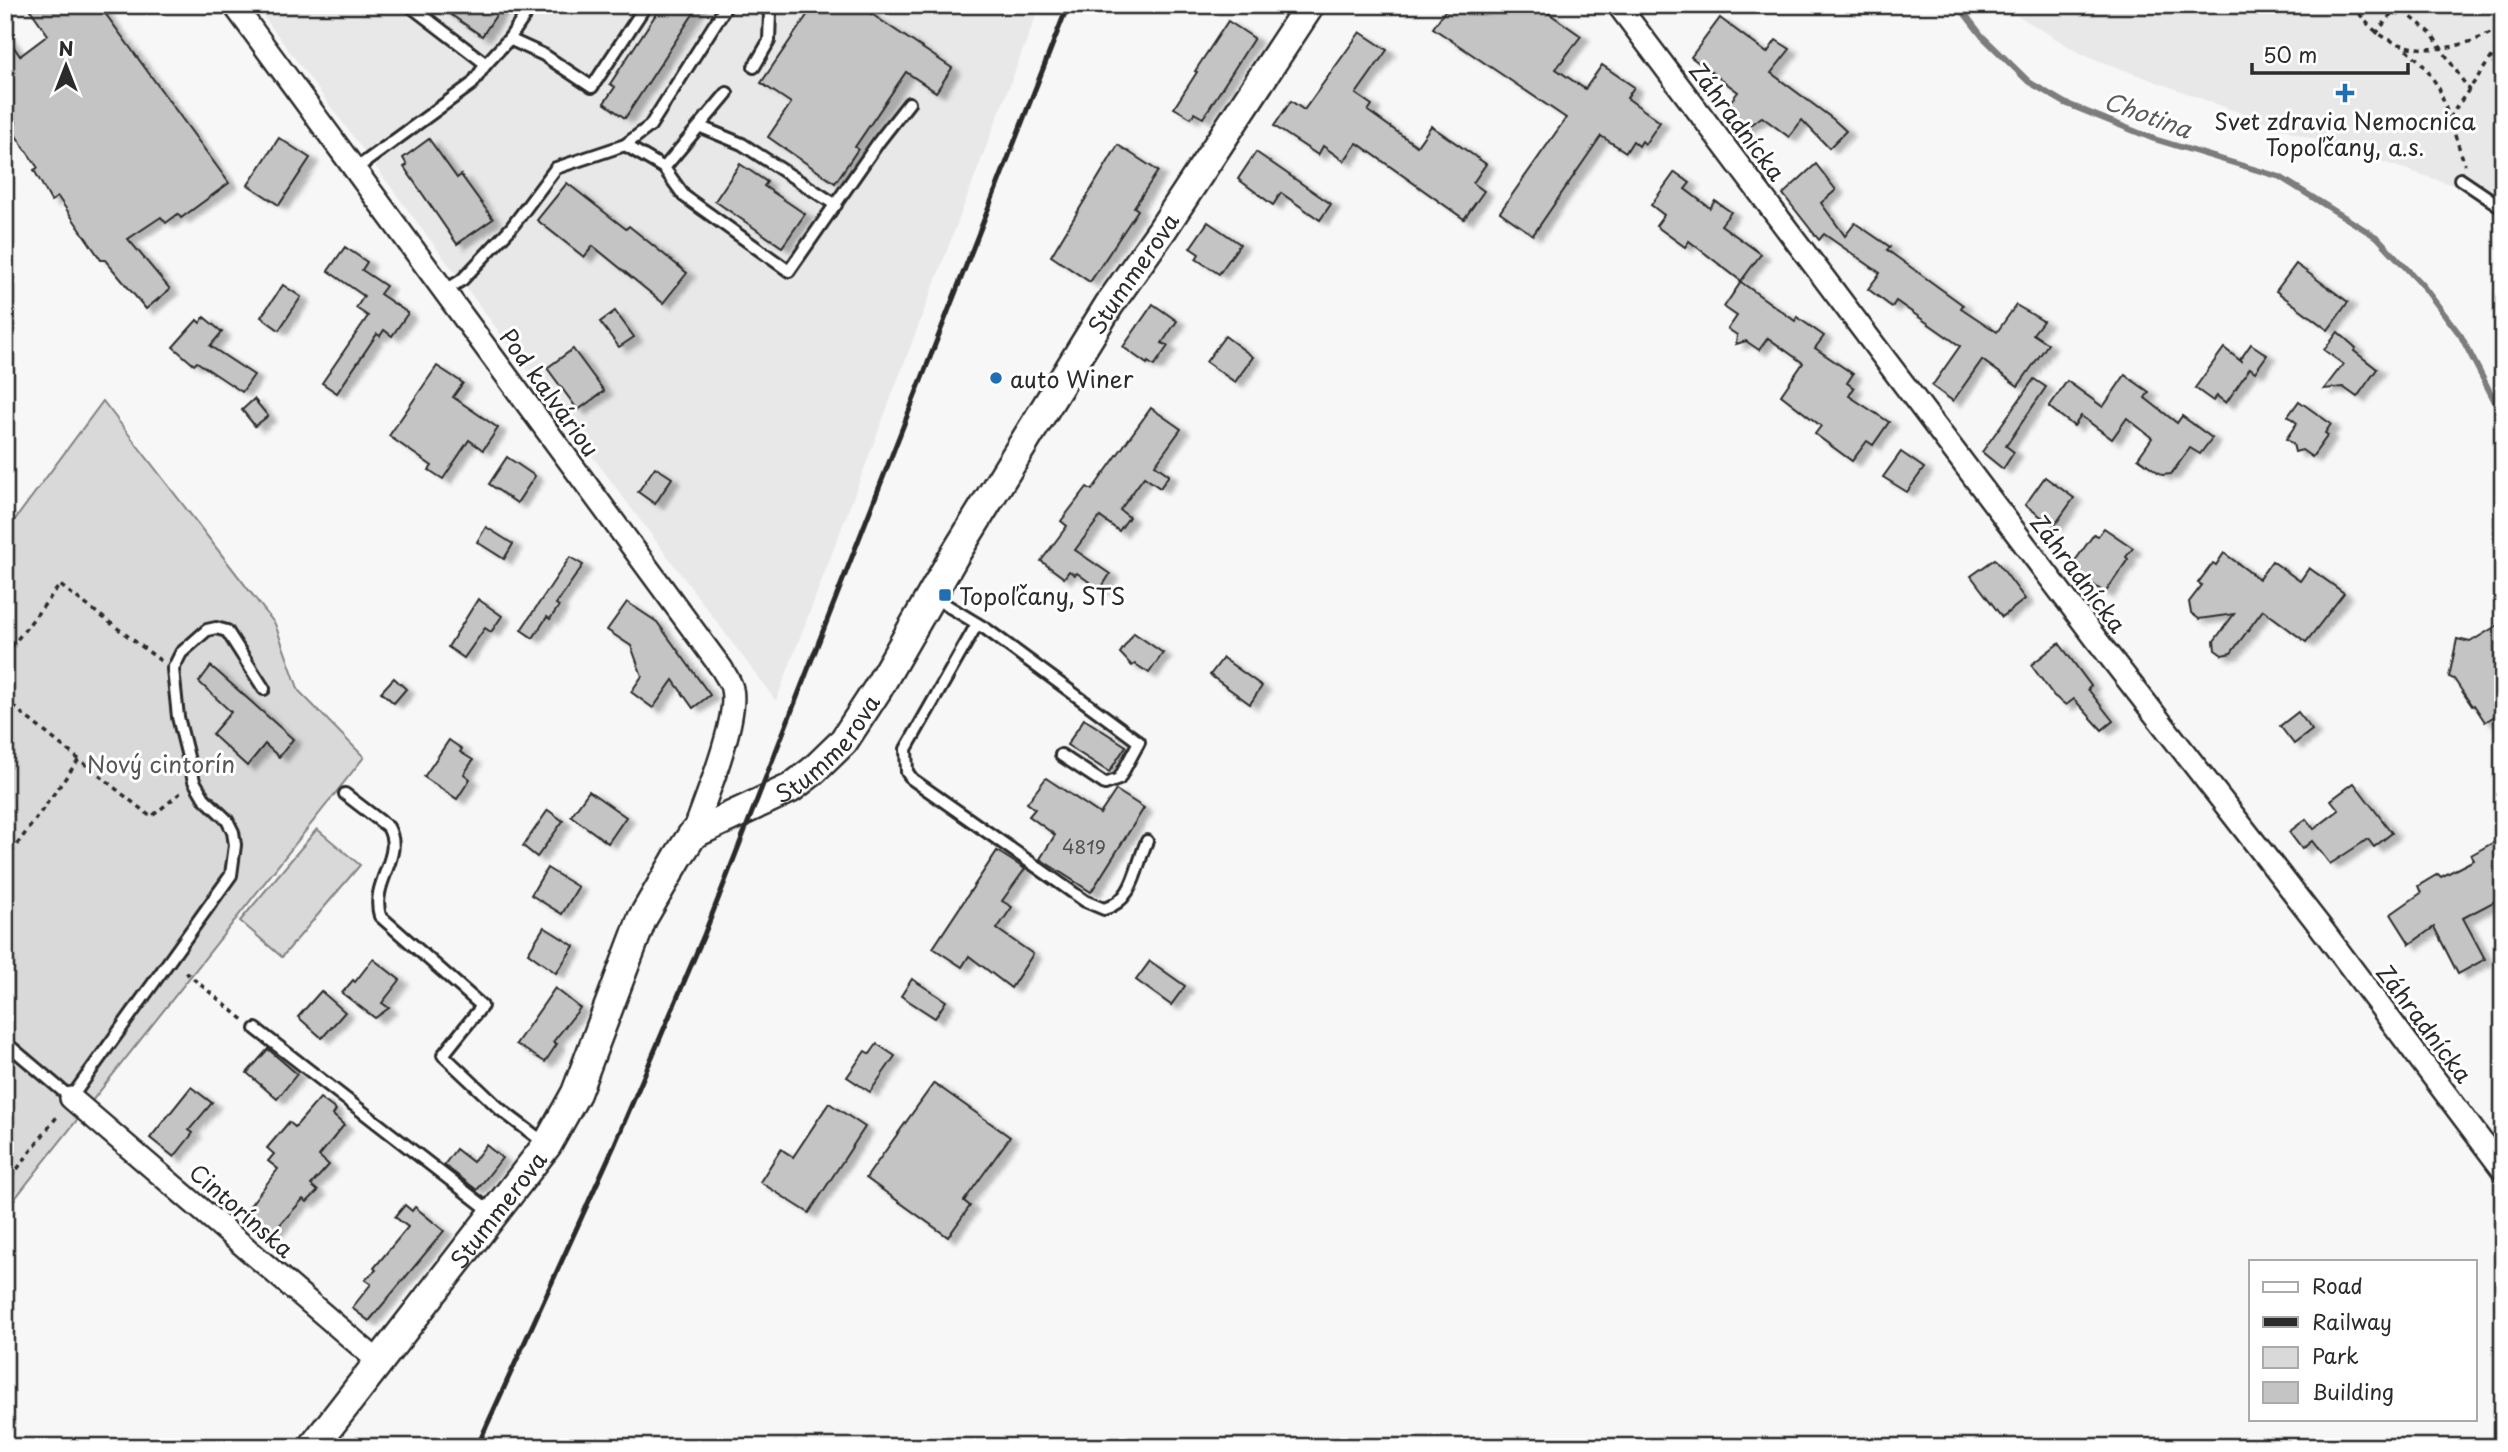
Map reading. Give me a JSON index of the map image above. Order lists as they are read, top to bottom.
{
  "streets": {
    "street": [
      "Záhradnícka",
      "Stummerova",
      "Pod kalváriou",
      "Cintorínska"
    ]
  },
  "crossings": [
    ["Stummerova", "Pod kalváriou"],
    ["Stummerova", "Cintorínska"]
  ],
  "water": ["Chotina"],
  "parks": ["Nový cintorín"],
  "places": {
    "health": ["Svet zdravia Nemocnica Topoľčany, a.s."],
    "other": ["auto Winer"],
    "transit": ["Topoľčany, STS"]
  },
  "house_numbers": ["4819"],
  "legend": [
    "Road",
    "Railway",
    "Park",
    "Building"
  ],
  "scale_bar": "50 m",
  "north": "top"
}
